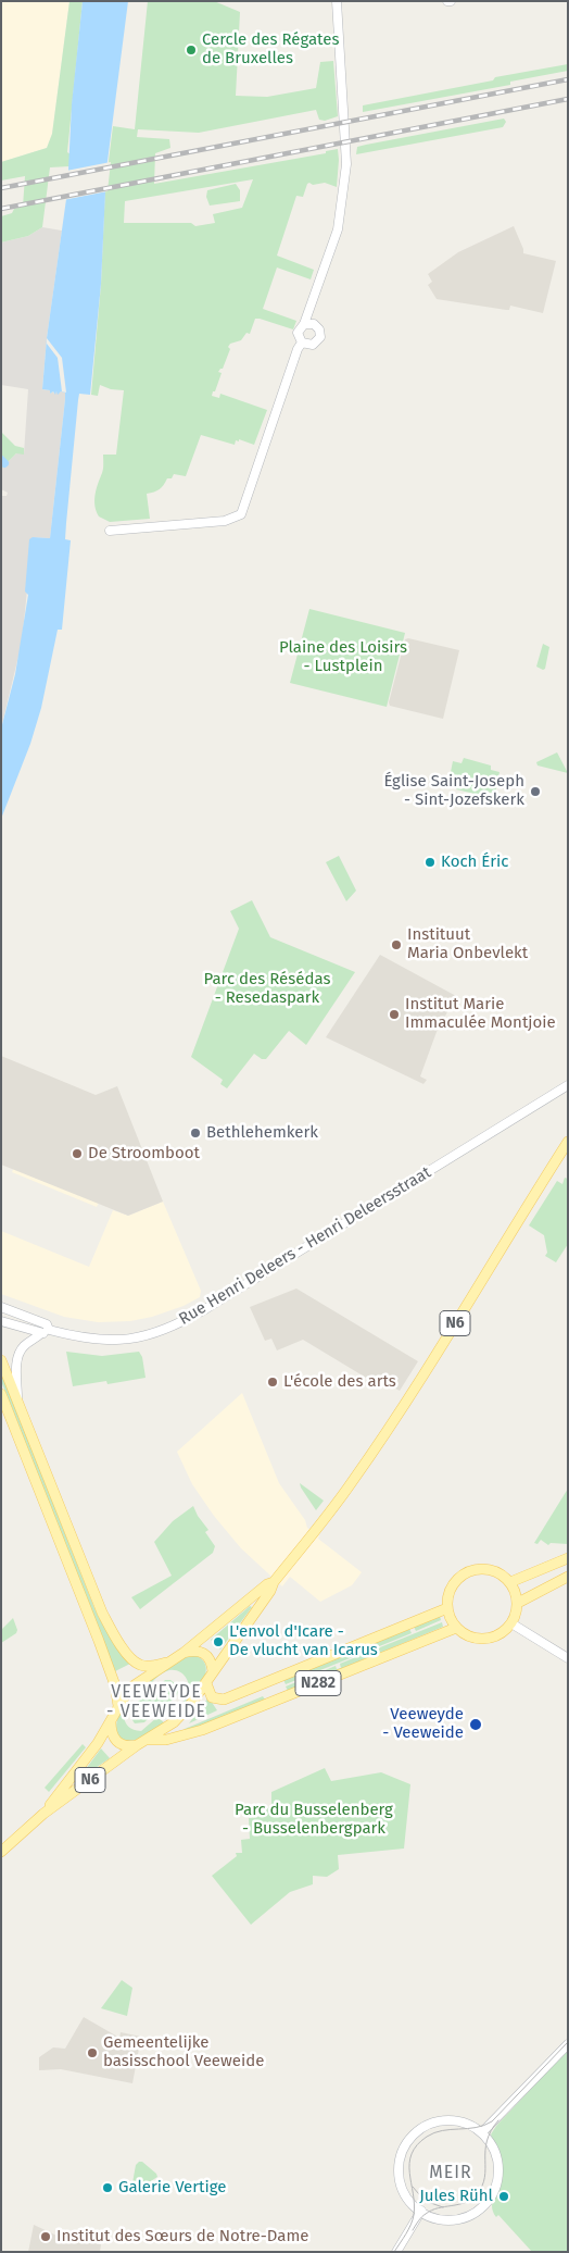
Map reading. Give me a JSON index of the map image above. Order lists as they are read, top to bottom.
{
  "streets": {
    "main road": ["N6", "N282"],
    "street": ["Rue Henri Deleers - Henri Deleersstraat"]
  },
  "crossings": [
    ["N6", "N282"]
  ],
  "districts": ["VEEWEYDE - VEEWEIDE", "MEIR"],
  "parks": ["Plaine des Loisirs - Lustplein", "Parc des Résédas - Resedaspark", "Parc du Busselenberg - Busselenbergpark"],
  "places": [
    "Cercle des Régates de Bruxelles",
    "Église Saint-Joseph - Sint-Jozefskerk",
    "Koch Éric",
    "Instituut Maria Onbevlekt",
    "Institut Marie Immaculée Montjoie",
    "Bethlehemkerk",
    "De Stroomboot",
    "L'école des arts",
    "L'envol d'Icare - De vlucht van Icarus",
    "Veeweyde - Veeweide",
    "Gemeentelijke basisschool Veeweide",
    "Galerie Vertige",
    "Jules Rühl",
    "Institut des Sœurs de Notre-Dame"
  ]
}
